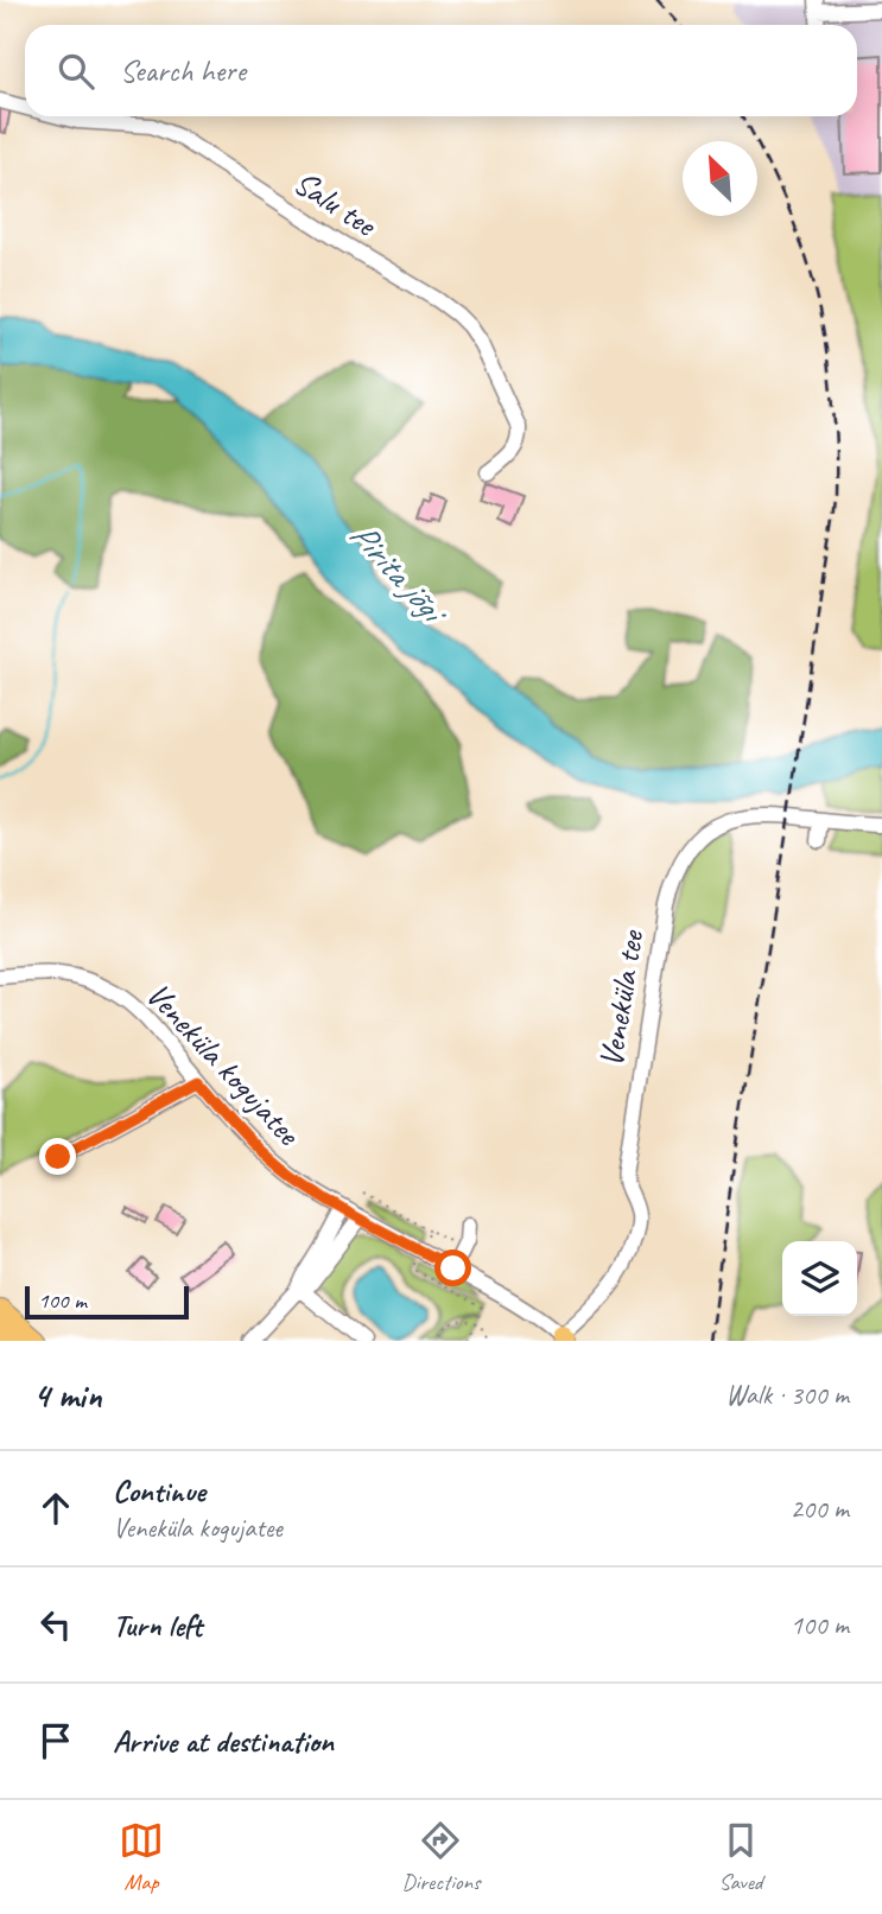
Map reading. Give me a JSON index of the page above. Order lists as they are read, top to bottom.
{
  "streets": {
    "street": ["Salu tee", "Veneküla tee", "Veneküla kogujatee"]
  },
  "crossings": [
    ["Veneküla tee", "Veneküla kogujatee"]
  ],
  "water": ["Pirita jõgi"],
  "scale_bar": "100 m",
  "north": "top left",
  "page": {
    "search": "Search here",
    "scale": "100 m",
    "heading": ["4 min", "Walk · 300 m"],
    "list": [
      ["Continue", "Veneküla kogujatee", "200 m"],
      ["Turn left", "100 m"],
      "Arrive at destination"
    ],
    "nav": ["Map", "Directions", "Saved"]
  }
}
